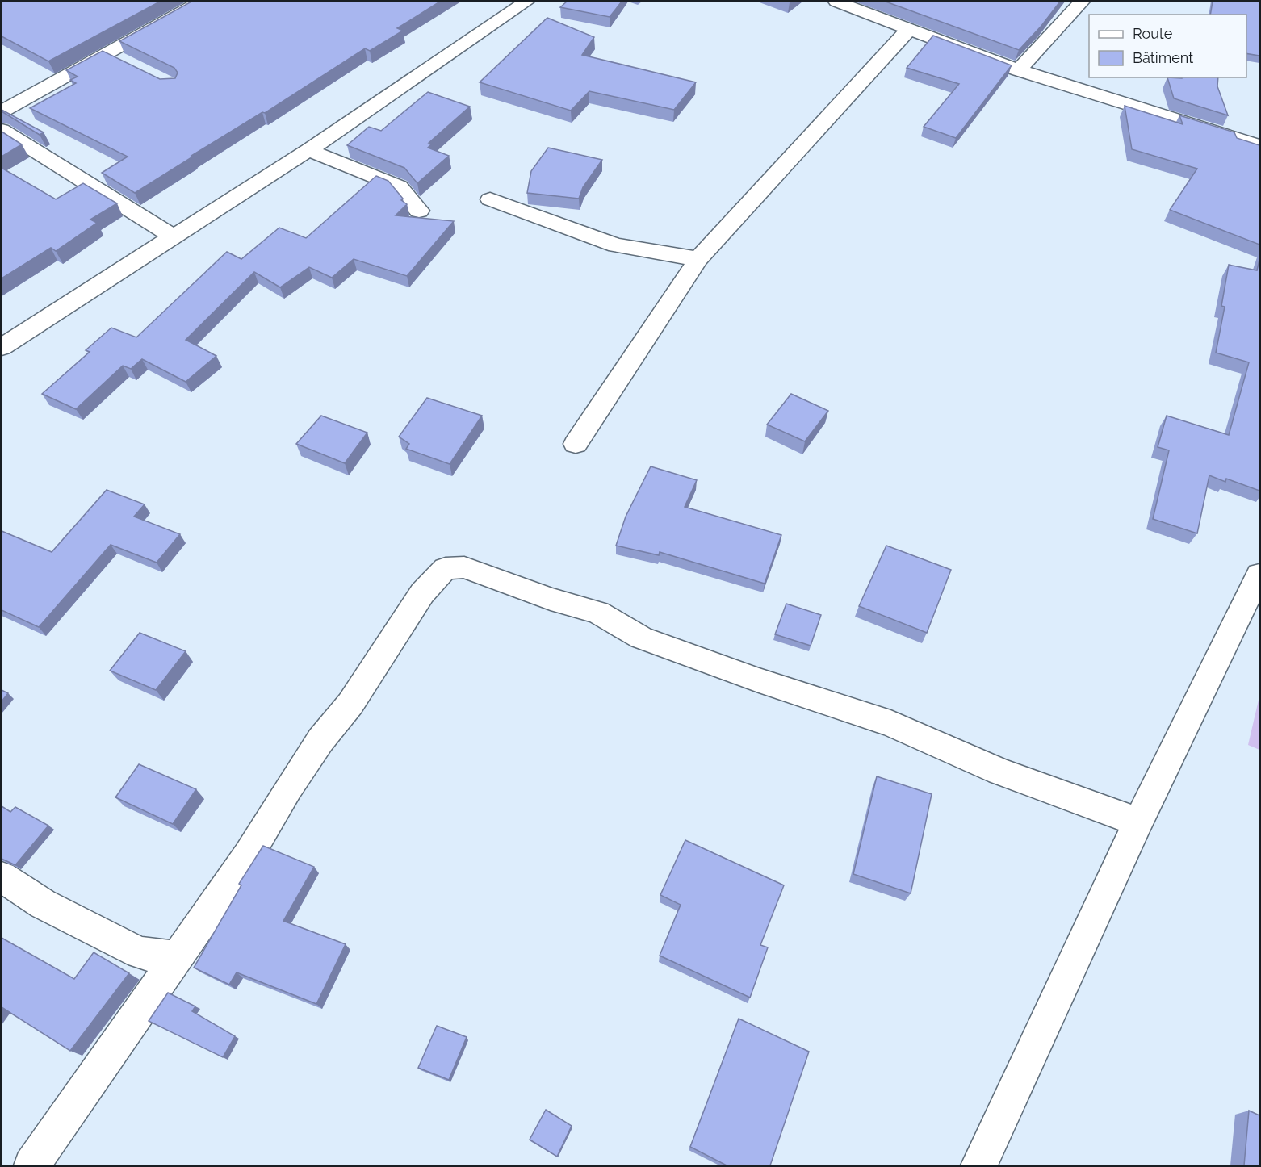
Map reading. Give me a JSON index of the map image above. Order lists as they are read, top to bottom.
{
  "legend": ["Route", "Bâtiment"]
}
